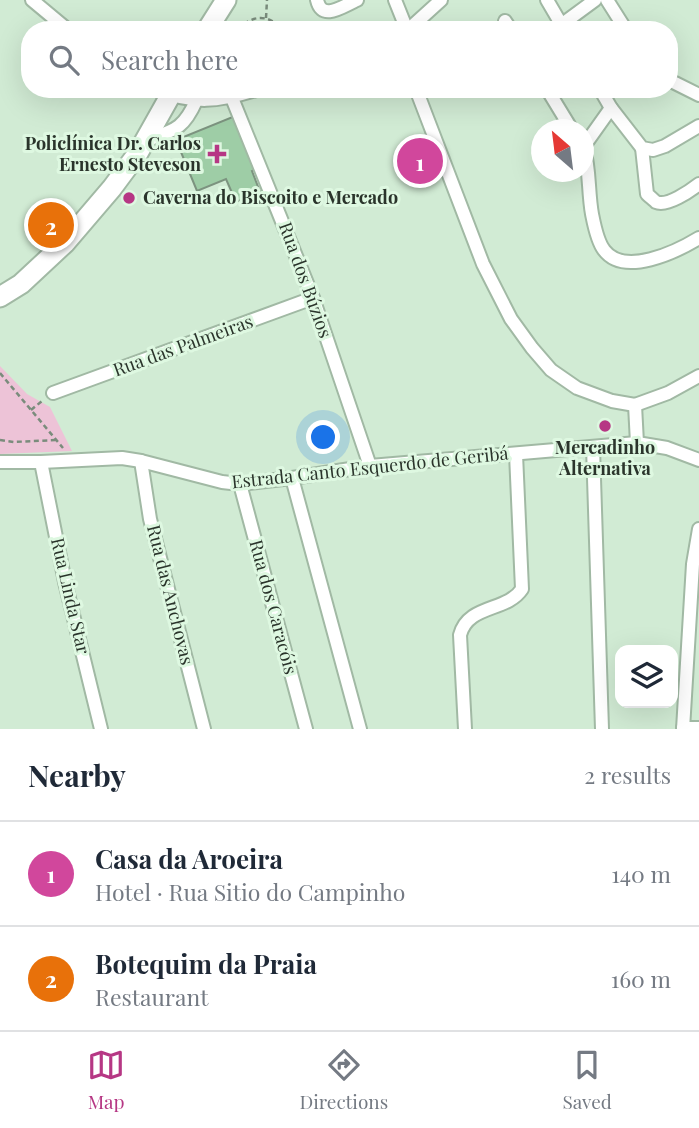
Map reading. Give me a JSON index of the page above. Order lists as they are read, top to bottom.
{
  "streets": {
    "street": [
      "Rua dos Búzios",
      "Rua das Palmeiras",
      "Estrada Canto Esquerdo de Geribá",
      "Rua das Anchovas",
      "Rua Linda Star",
      "Rua dos Caracóis"
    ]
  },
  "crossings": [
    ["Rua dos Búzios", "Rua das Palmeiras"],
    ["Rua dos Búzios", "Estrada Canto Esquerdo de Geribá"],
    ["Estrada Canto Esquerdo de Geribá", "Rua das Anchovas"],
    ["Estrada Canto Esquerdo de Geribá", "Rua Linda Star"],
    ["Estrada Canto Esquerdo de Geribá", "Rua dos Caracóis"]
  ],
  "places": {
    "health": ["Policlínica Dr. Carlos Ernesto Steveson"],
    "other": ["Caverna do Biscoito e Mercado", "Mercadinho Alternativa"]
  },
  "north": "top left",
  "page": {
    "search": "Search here",
    "pins": ["1", "2"],
    "heading": ["Nearby", "2 results"],
    "list": [
      {
        "mark": "1",
        "name": "Casa da Aroeira",
        "note": "Hotel · Rua Sitio do Campinho",
        "value": "140 m"
      },
      {
        "mark": "2",
        "name": "Botequim da Praia",
        "note": "Restaurant",
        "value": "160 m"
      }
    ],
    "nav": ["Map", "Directions", "Saved"]
  }
}
